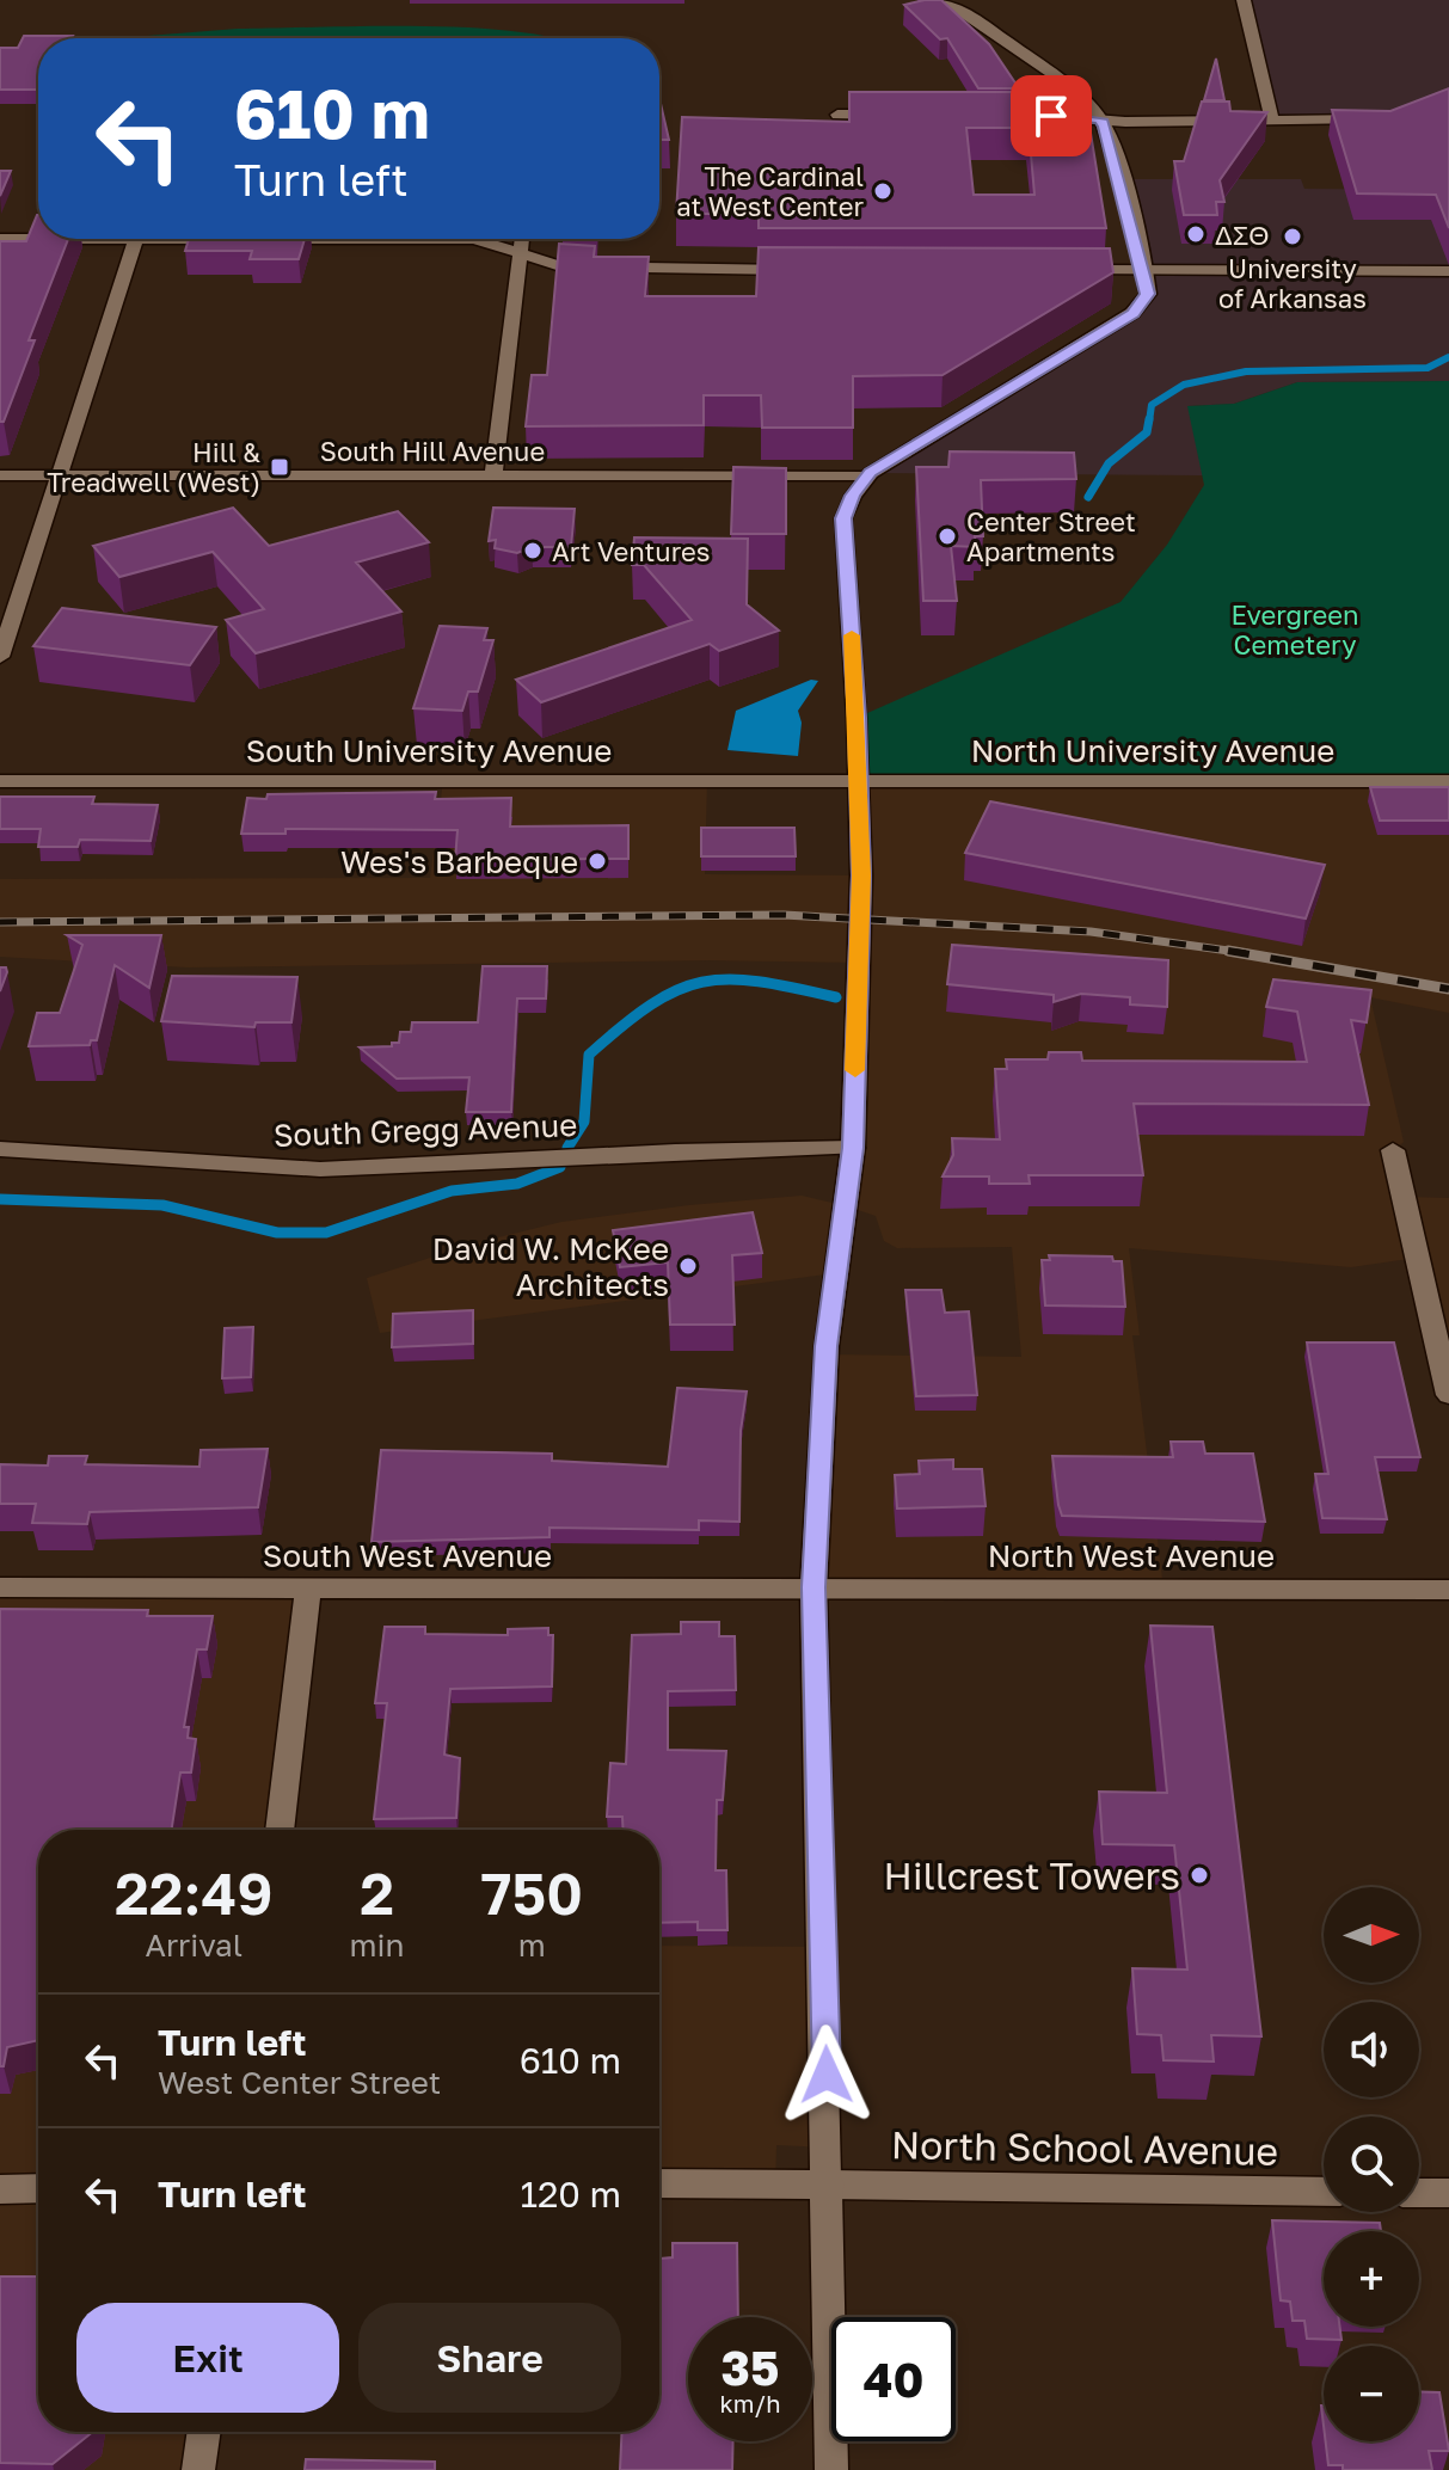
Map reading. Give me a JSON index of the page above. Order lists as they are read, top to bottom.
{
  "streets": {
    "street": [
      "South Hill Avenue",
      "South University Avenue",
      "North University Avenue",
      "South Gregg Avenue",
      "South West Avenue",
      "North West Avenue",
      "North School Avenue"
    ]
  },
  "crossings": [
    ["South University Avenue", "North University Avenue"],
    ["South West Avenue", "North West Avenue"]
  ],
  "parks": ["Evergreen Cemetery"],
  "places": {
    "other": [
      "The Cardinal at West Center",
      "ΔΣΘ",
      "University of Arkansas",
      "Center Street Apartments",
      "Art Ventures",
      "Wes's Barbeque",
      "David W. McKee Architects",
      "Hillcrest Towers"
    ],
    "transit": ["Hill & Treadwell (West)"]
  },
  "north": "right",
  "page": {
    "turn": ["610 m", "Turn left"],
    "eta": [
      "22:49",
      "Arrival",
      "2",
      "min",
      "750",
      "m"
    ],
    "map_buttons": ["+", "−"],
    "list": [
      {
        "name": "Turn left",
        "note": "West Center Street",
        "value": "610 m"
      },
      {
        "name": "Turn left",
        "value": "120 m"
      }
    ],
    "buttons": ["Exit", "Share"],
    "speed": "35 km/h",
    "limit": "40"
  }
}
